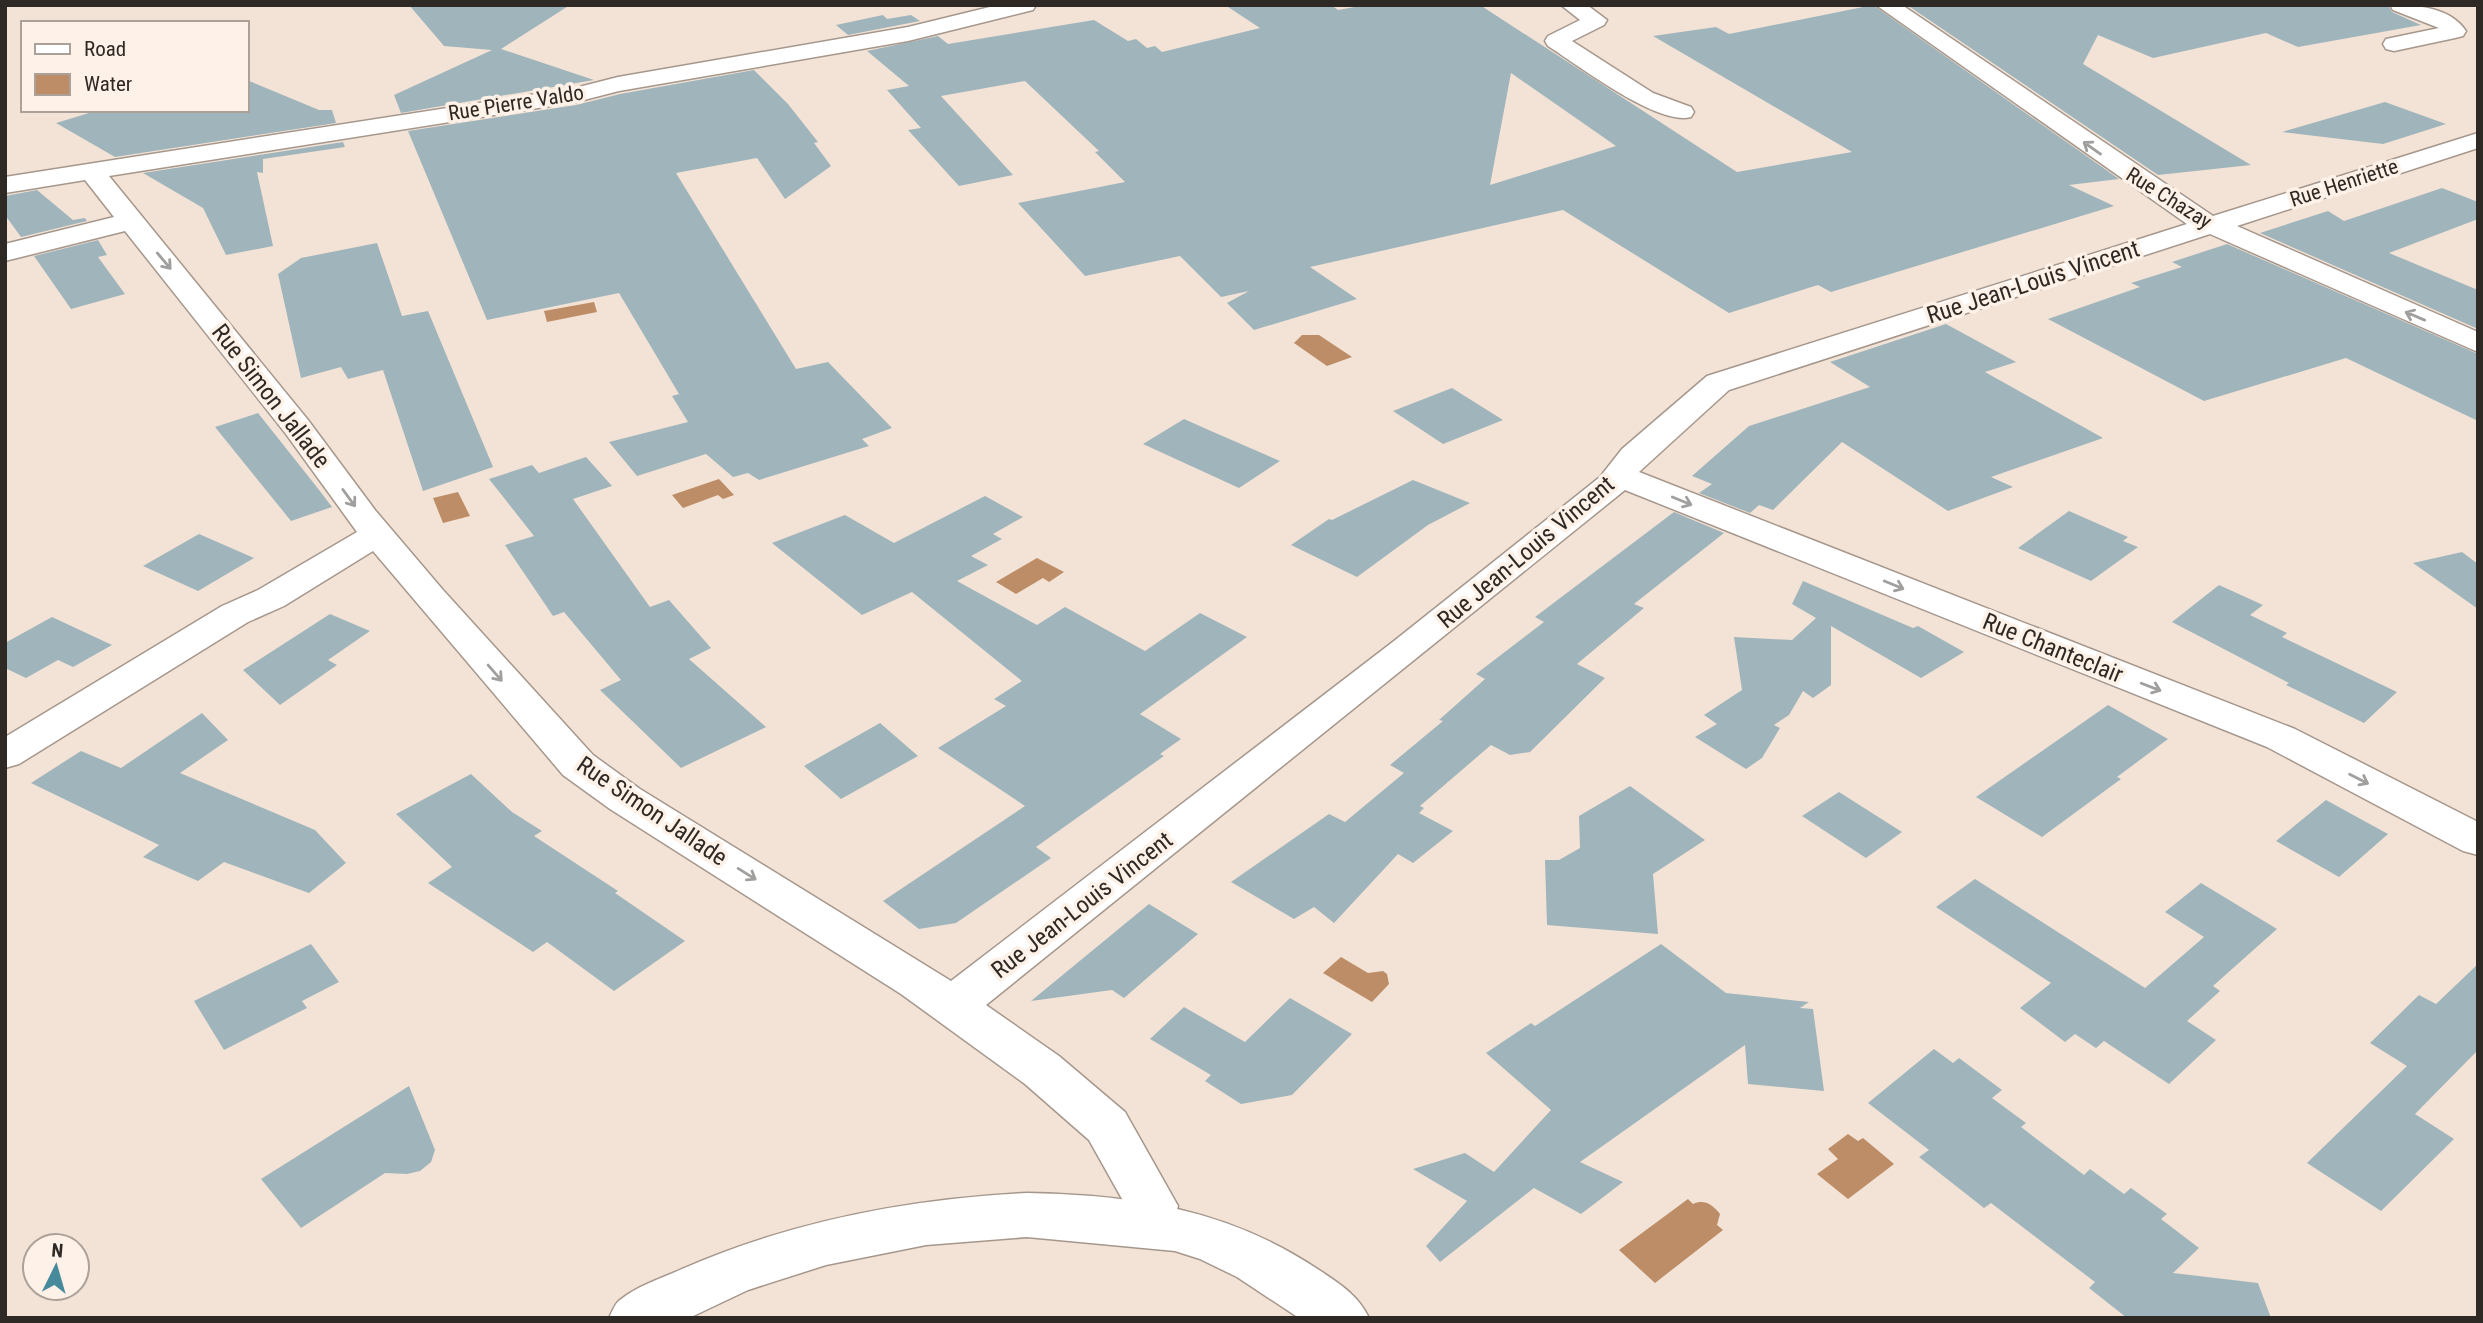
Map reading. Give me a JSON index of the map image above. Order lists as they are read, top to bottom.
{
  "streets": {
    "street": [
      "Rue Pierre Valdo",
      "Rue Henriette",
      "Rue Chazay",
      "Rue Jean-Louis Vincent",
      "Rue Simon Jallade",
      "Rue Chanteclair"
    ]
  },
  "crossings": [
    ["Rue Pierre Valdo", "Rue Simon Jallade"],
    ["Rue Henriette", "Rue Chazay"],
    ["Rue Henriette", "Rue Jean-Louis Vincent"],
    ["Rue Chazay", "Rue Jean-Louis Vincent"],
    ["Rue Jean-Louis Vincent", "Rue Simon Jallade"],
    ["Rue Jean-Louis Vincent", "Rue Chanteclair"]
  ],
  "one_way": ["Rue Chazay", "Rue Simon Jallade", "Rue Chanteclair"],
  "legend": ["Road", "Water"],
  "north": "top"
}
